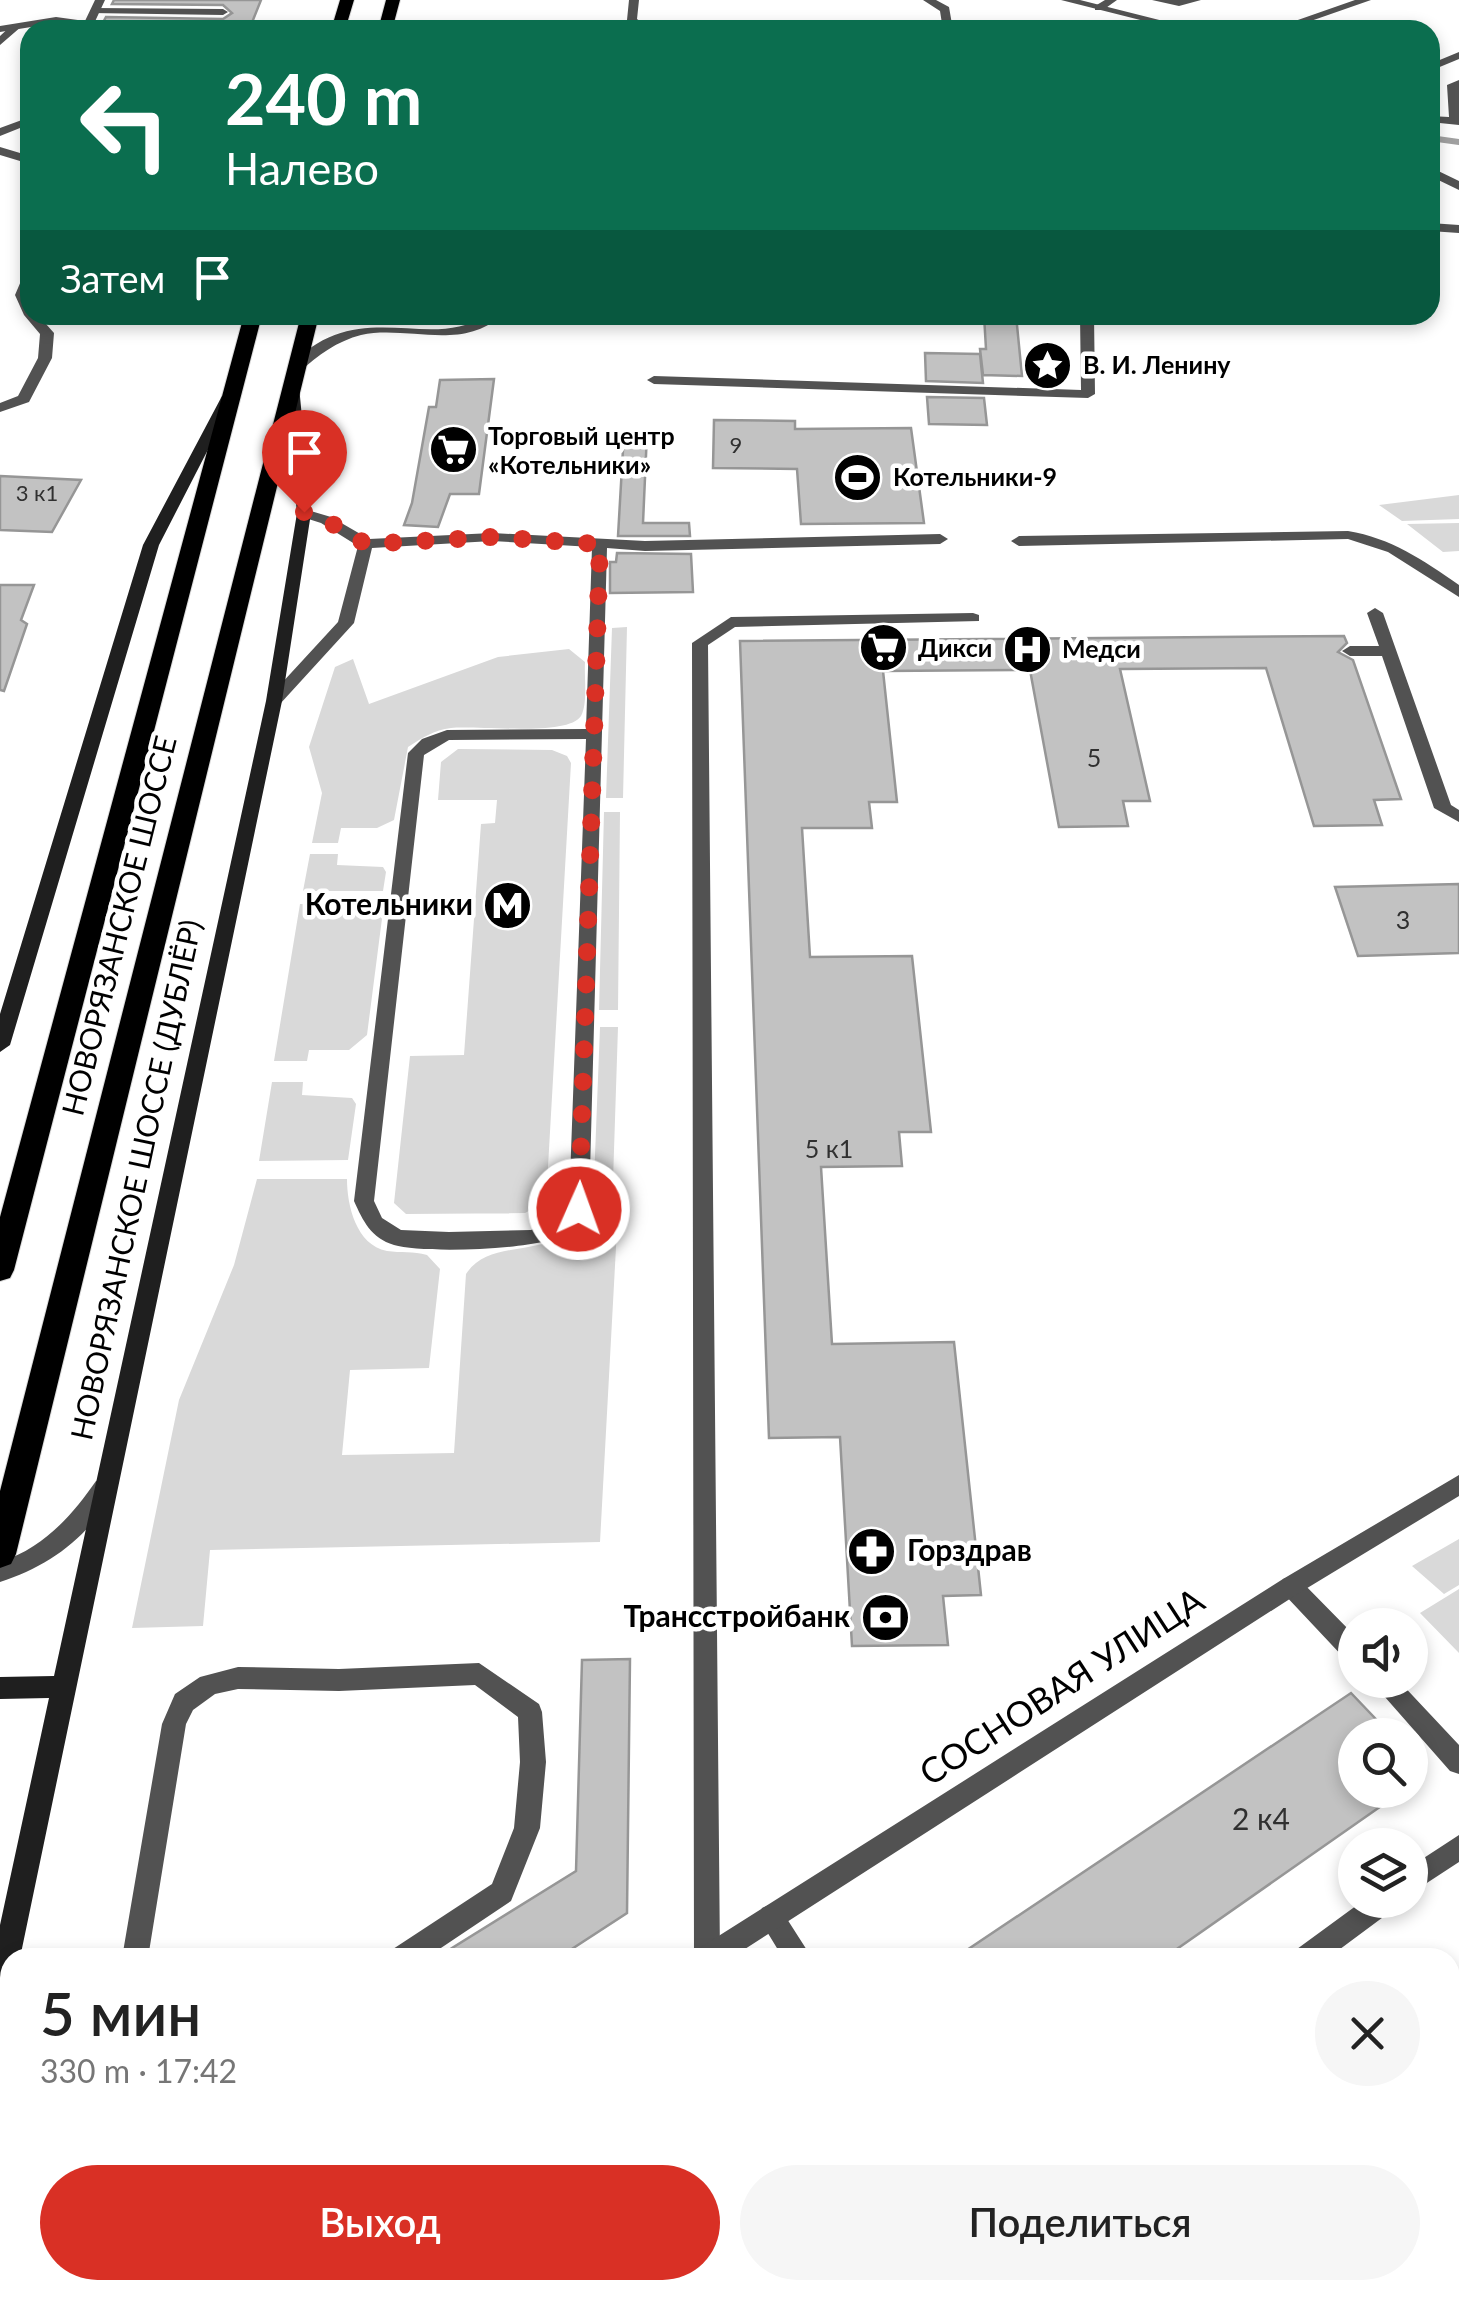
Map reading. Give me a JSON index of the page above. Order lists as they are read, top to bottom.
{
  "streets": {
    "highway": ["НОВОРЯЗАНСКОЕ ШОССЕ"],
    "main road": ["НОВОРЯЗАНСКОЕ ШОССЕ (ДУБЛЁР)"],
    "street": ["СОСНОВАЯ УЛИЦА"]
  },
  "crossings": [
    ["НОВОРЯЗАНСКОЕ ШОССЕ", "НОВОРЯЗАНСКОЕ ШОССЕ (ДУБЛЁР)"]
  ],
  "places": {
    "place": ["В. И. Ленину"],
    "supermarket": ["Торговый центр «Котельники»", "Дикси"],
    "sports": ["Котельники-9"],
    "hospital": ["Медси"],
    "metro station": ["Котельники"],
    "pharmacy": ["Горздрав"],
    "bank": ["Трансстройбанк"]
  },
  "house_numbers": [
    "9",
    "3 к1",
    "5",
    "3",
    "5 к1",
    "2 к4"
  ],
  "page": {
    "turn": ["240 m", "Налево"],
    "then": "Затем",
    "heading": ["5 мин", "330 m · 17:42"],
    "buttons": ["Выход", "Поделиться"]
  }
}
